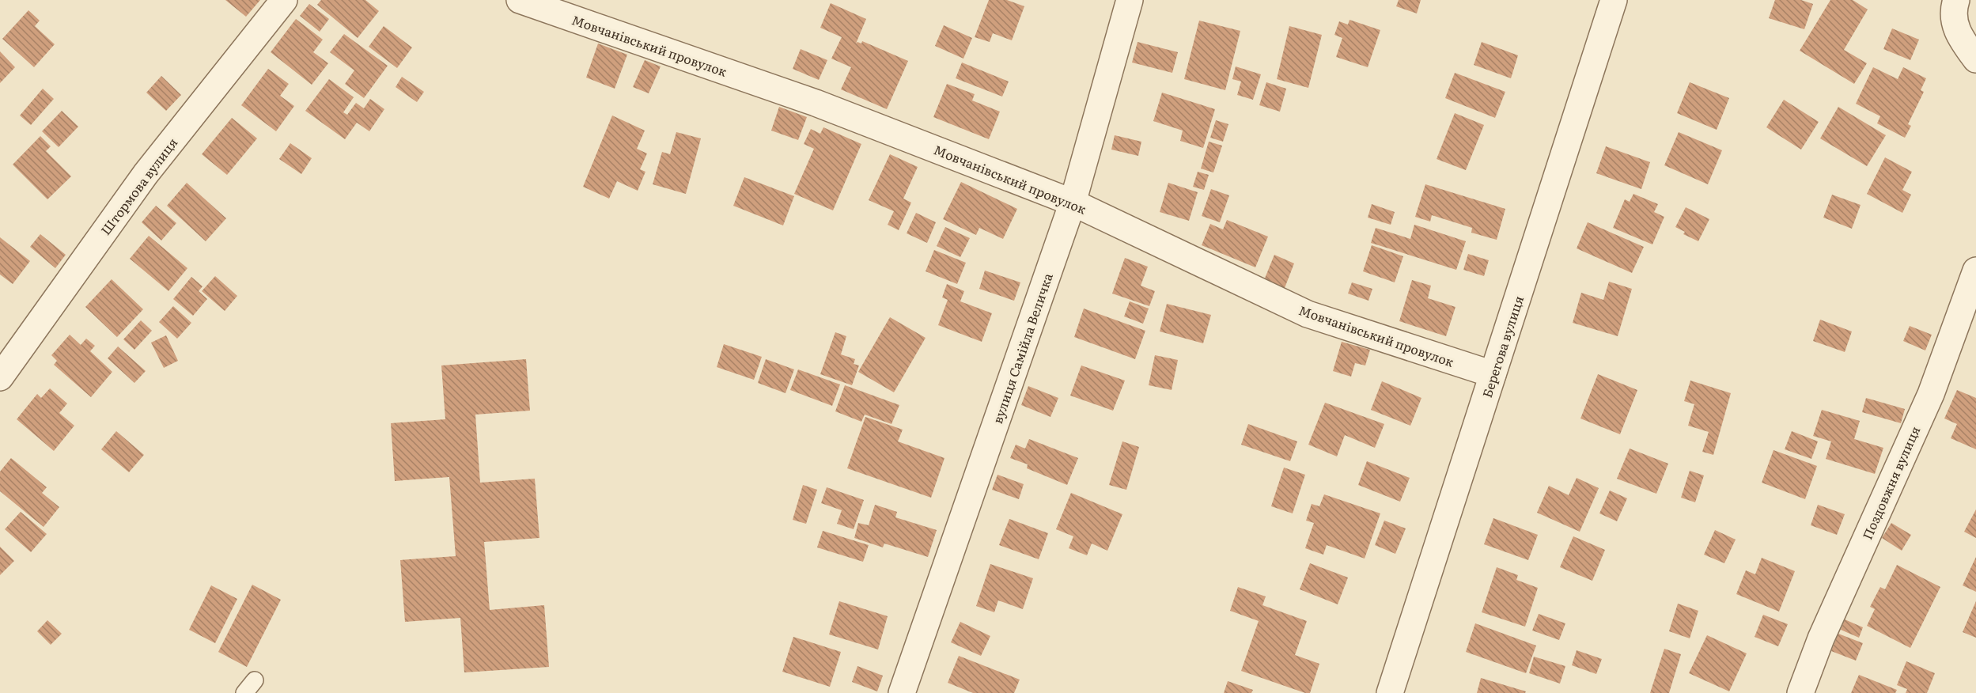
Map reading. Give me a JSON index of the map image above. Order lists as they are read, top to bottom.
{
  "streets": {
    "street": [
      "Мовчанівський провулок",
      "Штормова вулиця",
      "Берегова вулиця",
      "вулиця Самійла Величка",
      "Поздовжня вулиця"
    ]
  },
  "crossings": [
    ["Мовчанівський провулок", "Берегова вулиця"],
    ["Мовчанівський провулок", "вулиця Самійла Величка"]
  ]
}
